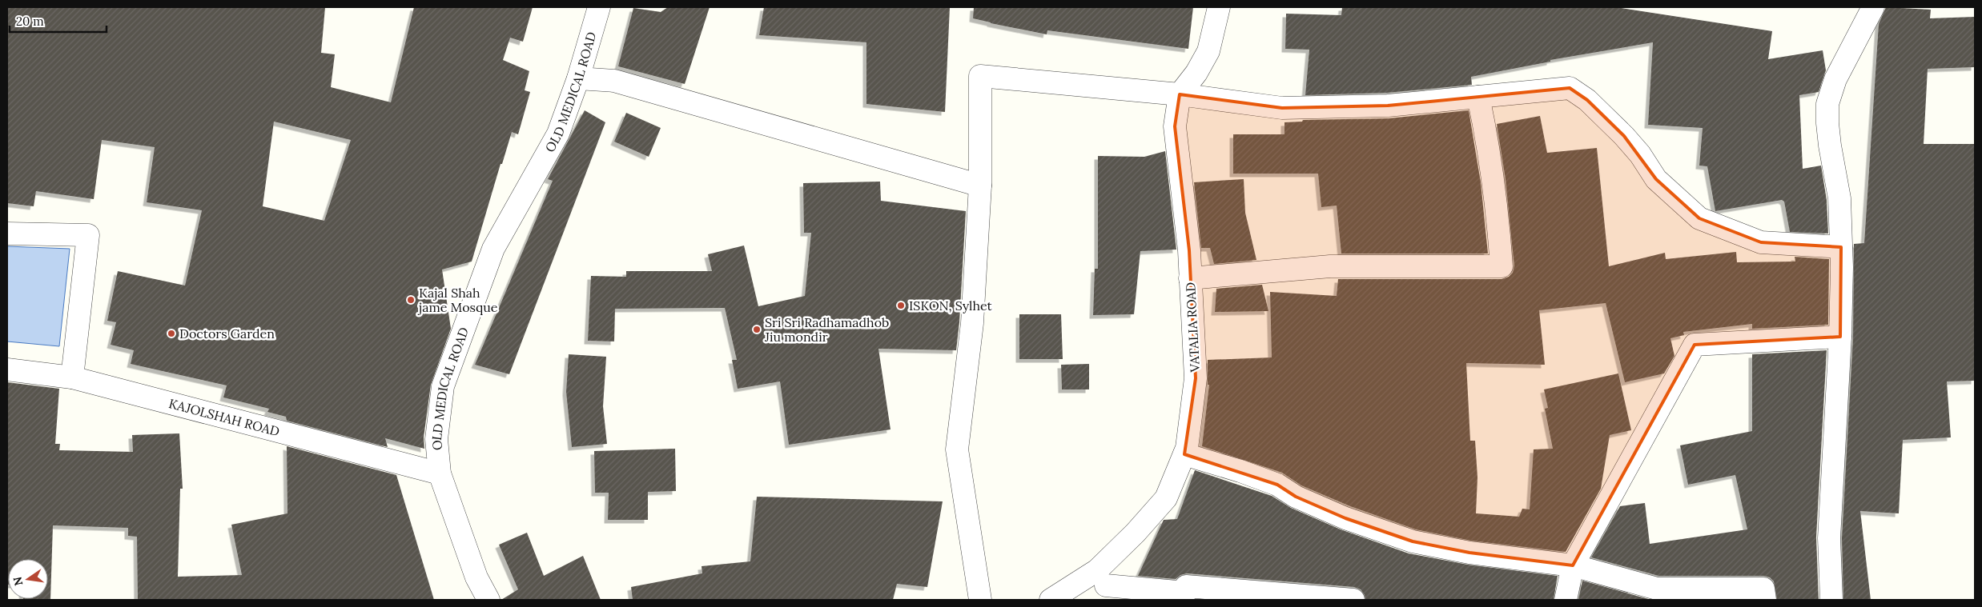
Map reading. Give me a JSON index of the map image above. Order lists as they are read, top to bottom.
{
  "streets": {
    "street": ["OLD MEDICAL ROAD", "VATALIA ROAD", "KAJOLSHAH ROAD"]
  },
  "crossings": [
    ["OLD MEDICAL ROAD", "KAJOLSHAH ROAD"]
  ],
  "places": [
    "Kajal Shah jame Mosque",
    "ISKON, Sylhet",
    "Sri Sri Radhamadhob Jiu mondir",
    "Doctors Garden"
  ],
  "scale_bar": "20 m",
  "north": "left"
}
